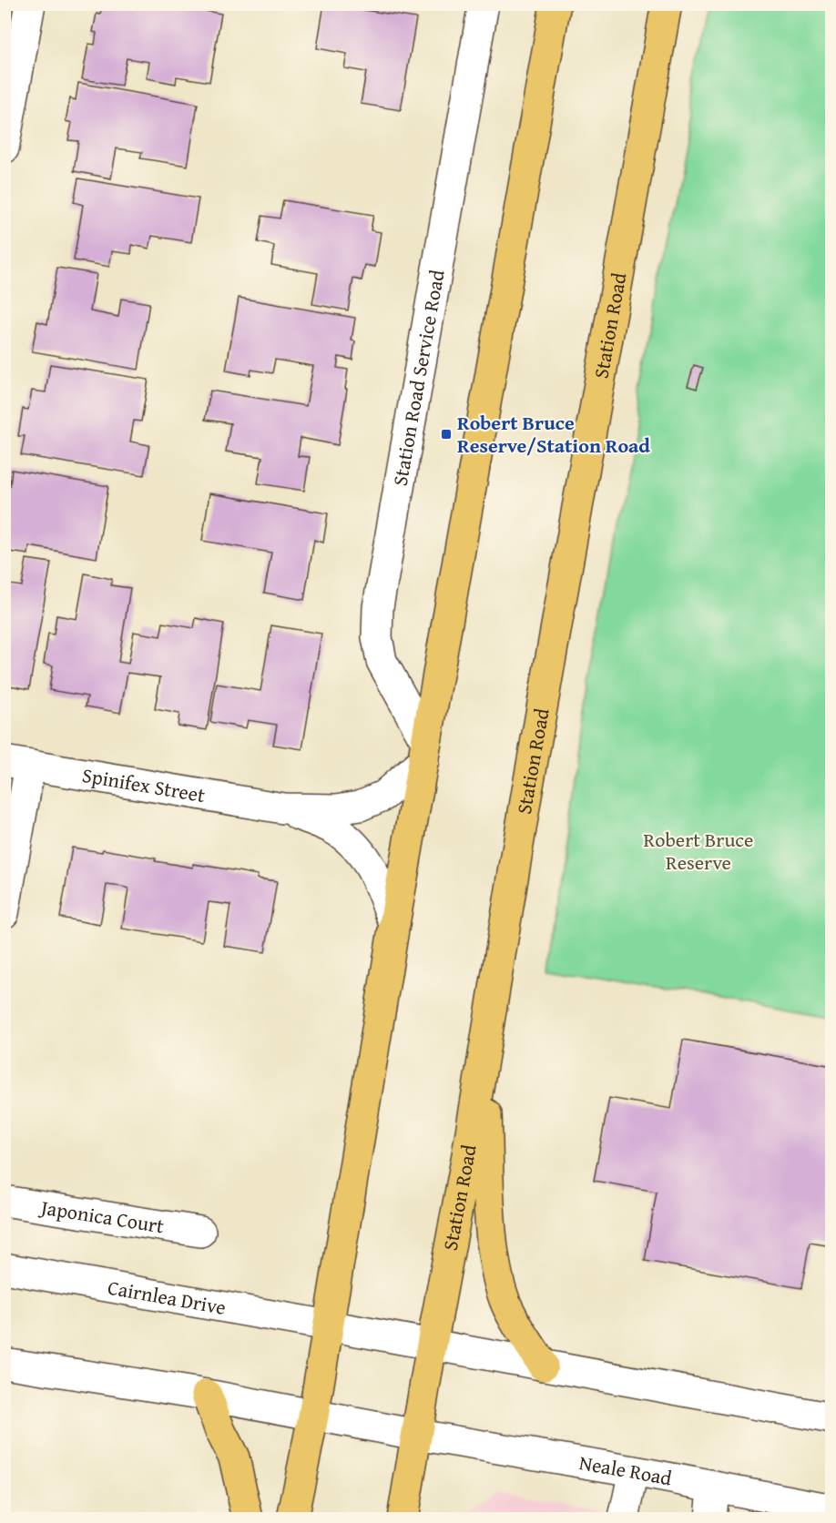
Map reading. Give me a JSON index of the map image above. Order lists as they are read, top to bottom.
{
  "streets": {
    "main road": ["Station Road"],
    "street": [
      "Station Road Service Road",
      "Spinifex Street",
      "Japonica Court",
      "Cairnlea Drive",
      "Neale Road"
    ]
  },
  "crossings": [
    ["Station Road", "Cairnlea Drive"],
    ["Station Road", "Neale Road"],
    ["Station Road Service Road", "Spinifex Street"]
  ],
  "parks": ["Robert Bruce Reserve"],
  "places": {
    "transit": ["Robert Bruce Reserve/Station Road"]
  }
}
